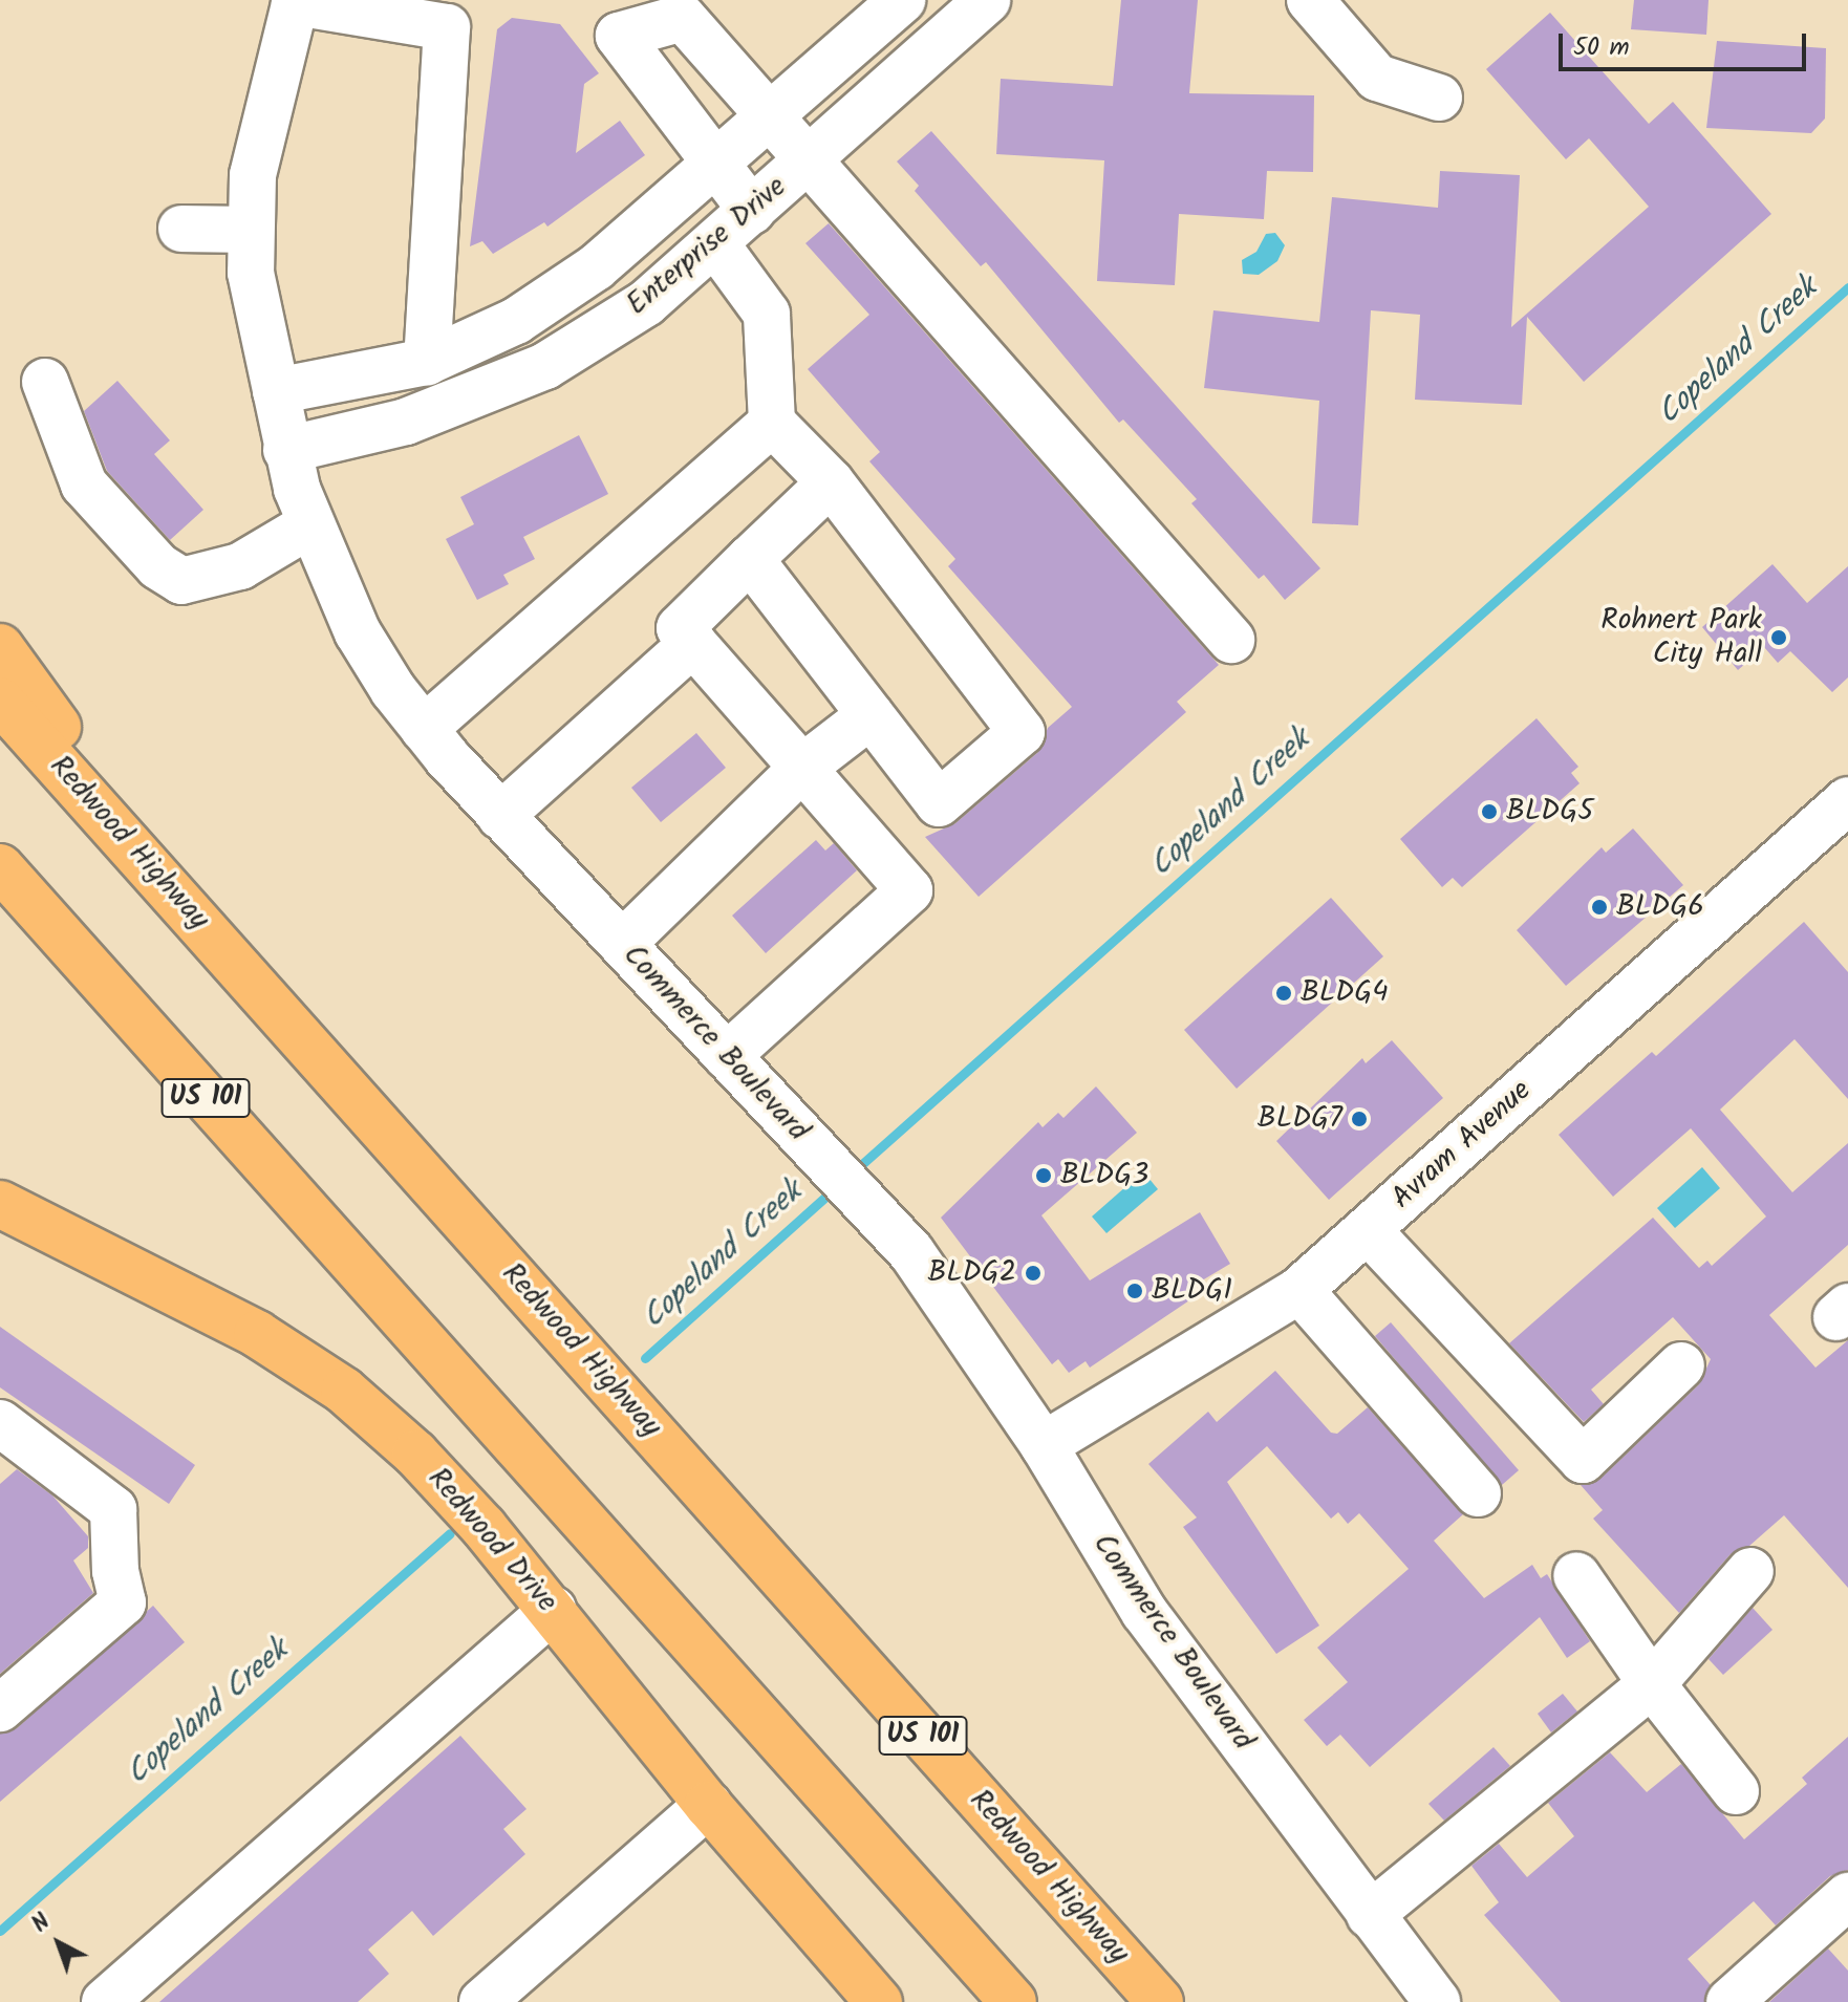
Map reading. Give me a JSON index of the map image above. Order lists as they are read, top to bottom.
{
  "streets": {
    "main road": ["Redwood Highway", "US 101", "Redwood Drive"],
    "street": ["Enterprise Drive", "Commerce Boulevard", "Avram Avenue"]
  },
  "crossings": [
    ["Enterprise Drive", "Commerce Boulevard"],
    ["Commerce Boulevard", "Avram Avenue"]
  ],
  "water": ["Copeland Creek"],
  "places": [
    "Rohnert Park City Hall",
    "BLDG5",
    "BLDG6",
    "BLDG4",
    "BLDG7",
    "BLDG3",
    "BLDG2",
    "BLDG1"
  ],
  "scale_bar": "50 m",
  "north": "top left"
}
